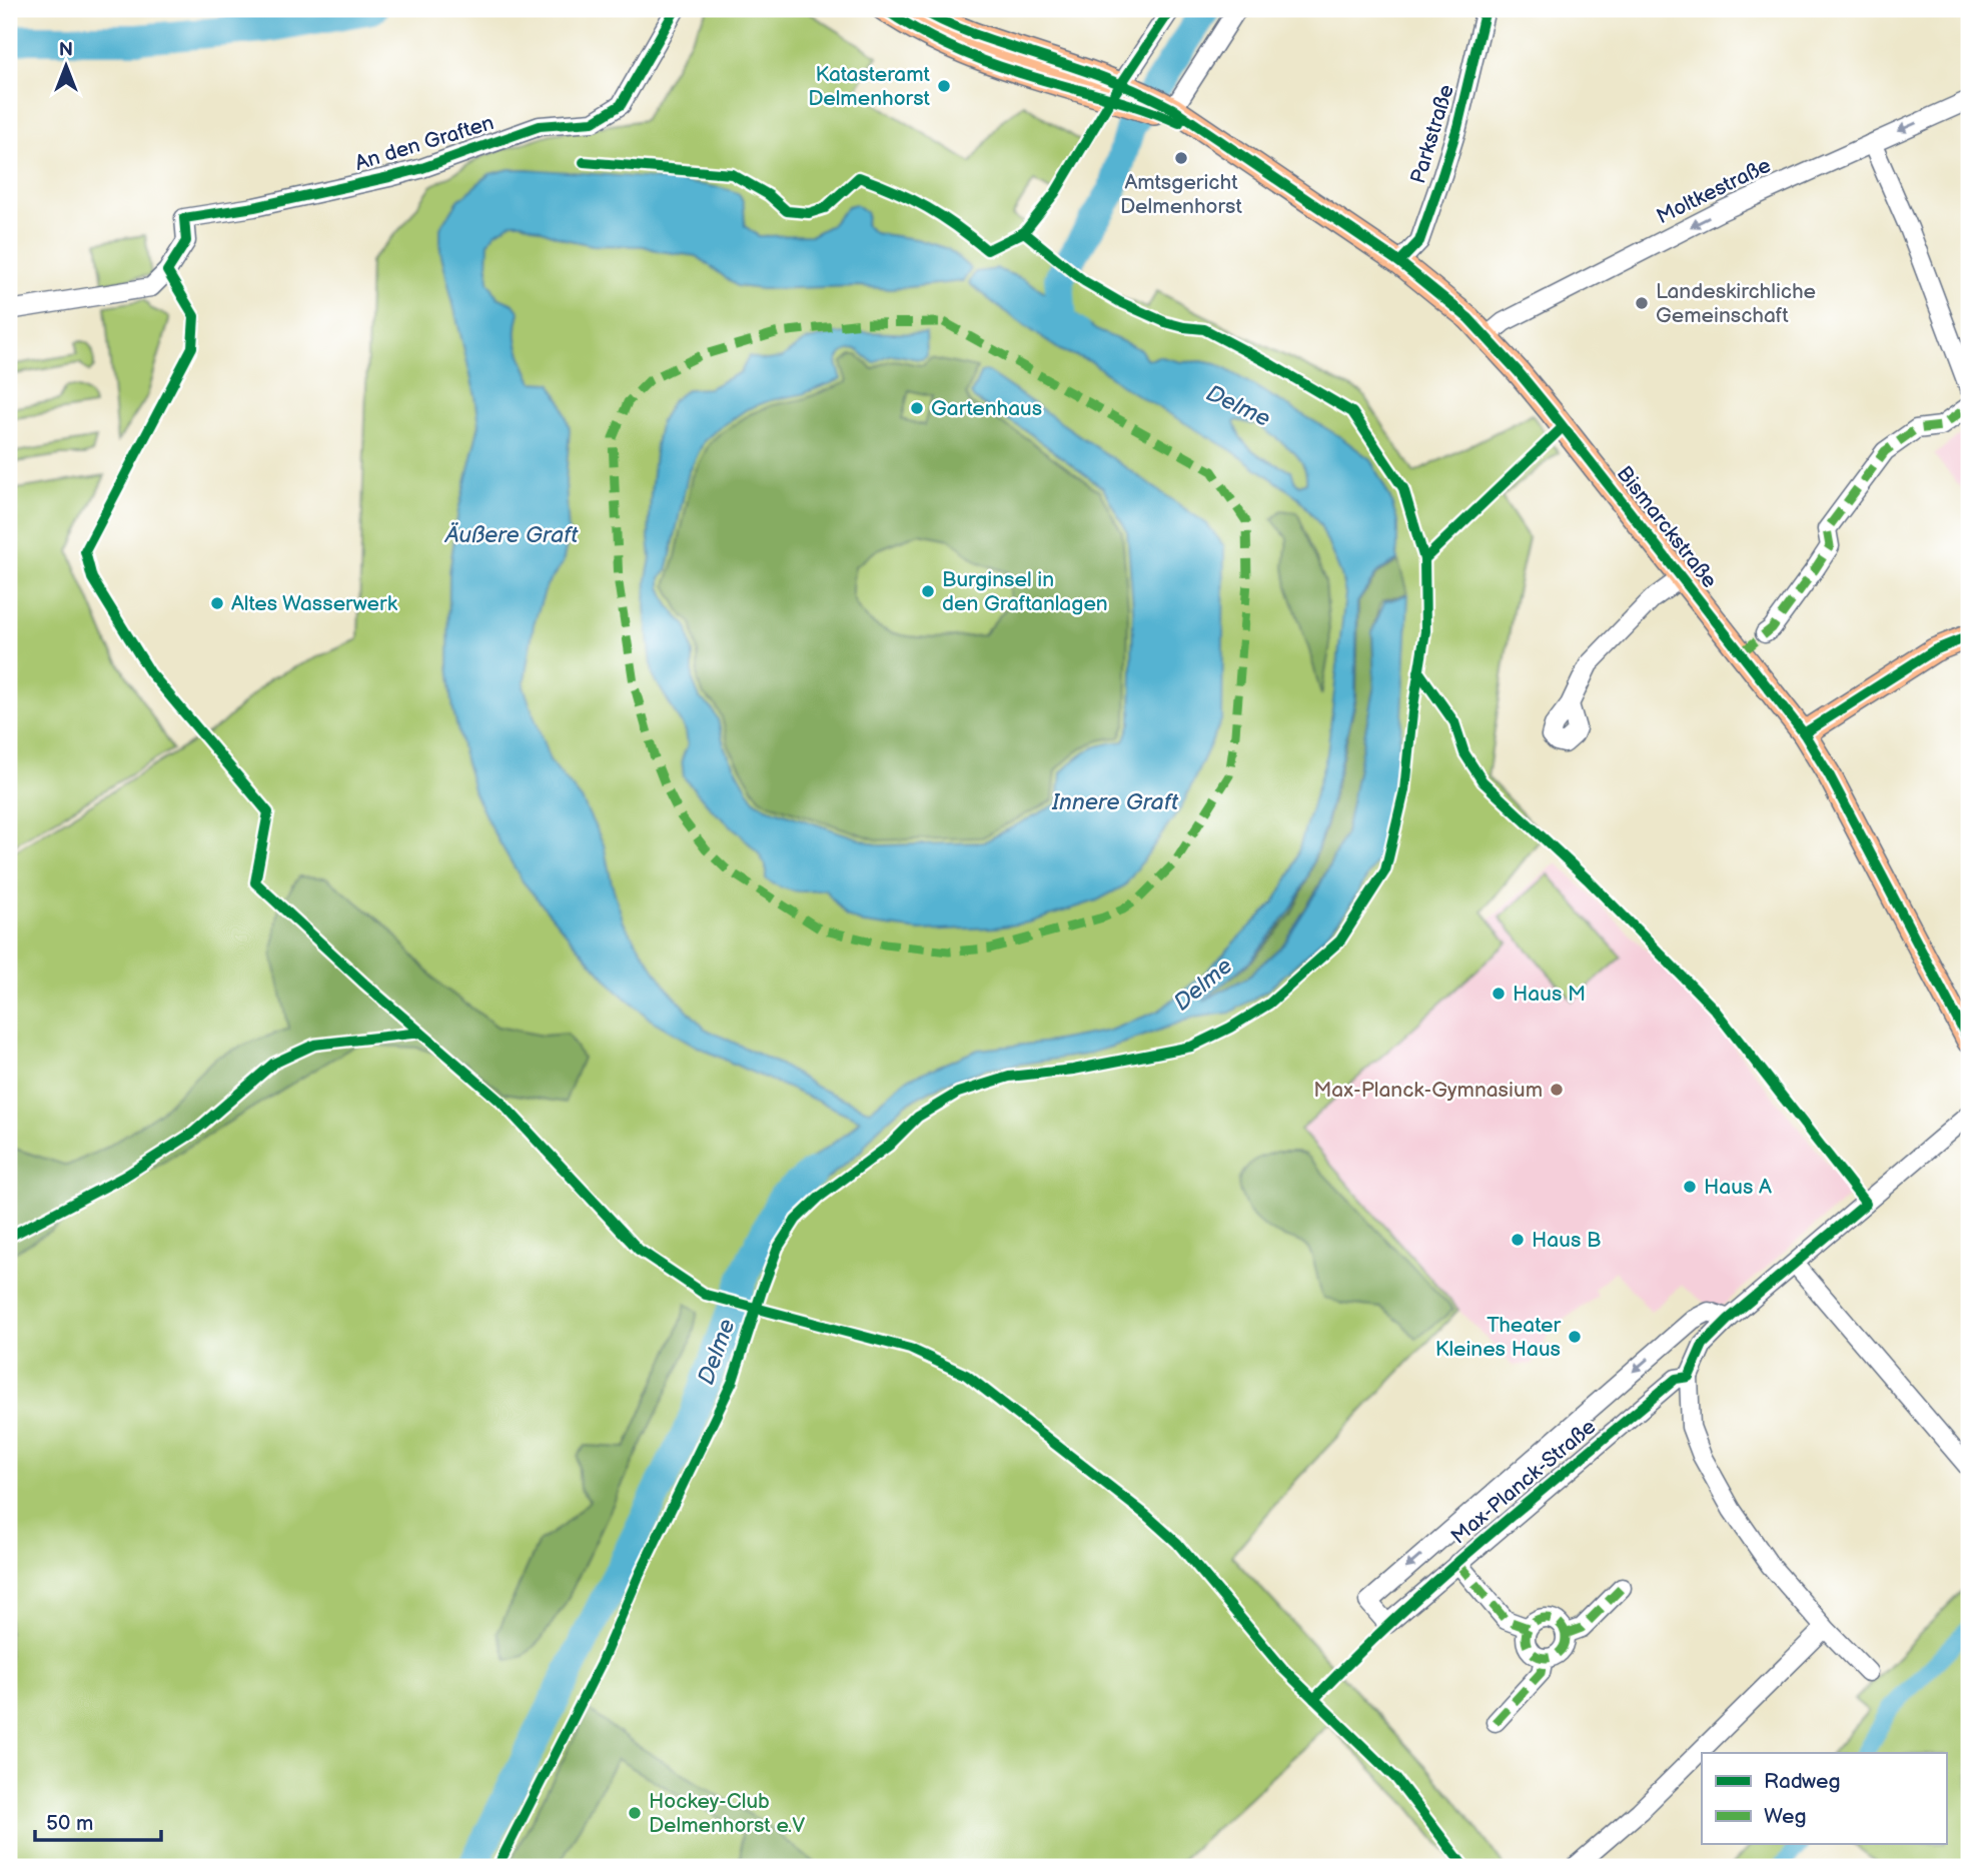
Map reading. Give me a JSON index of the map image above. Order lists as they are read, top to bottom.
{
  "streets": {
    "main road": ["Bismarckstraße"],
    "street": [
      "Parkstraße",
      "An den Graften",
      "Moltkestraße",
      "Max-Planck-Straße"
    ]
  },
  "crossings": [
    ["Parkstraße", "Bismarckstraße"],
    ["Moltkestraße", "Bismarckstraße"]
  ],
  "one_way": ["Moltkestraße"],
  "water": ["Delme", "Äußere Graft", "Innere Graft"],
  "places": [
    "Katasteramt Delmenhorst",
    "Amtsgericht Delmenhorst",
    "Landeskirchliche Gemeinschaft",
    "Gartenhaus",
    "Burginsel in den Graftanlagen",
    "Altes Wasserwerk",
    "Haus M",
    "Max-Planck-Gymnasium",
    "Haus A",
    "Haus B",
    "Theater Kleines Haus",
    "Hockey-Club Delmenhorst e.V"
  ],
  "legend": ["Radweg", "Weg"],
  "scale_bar": "50 m",
  "north": "top"
}
